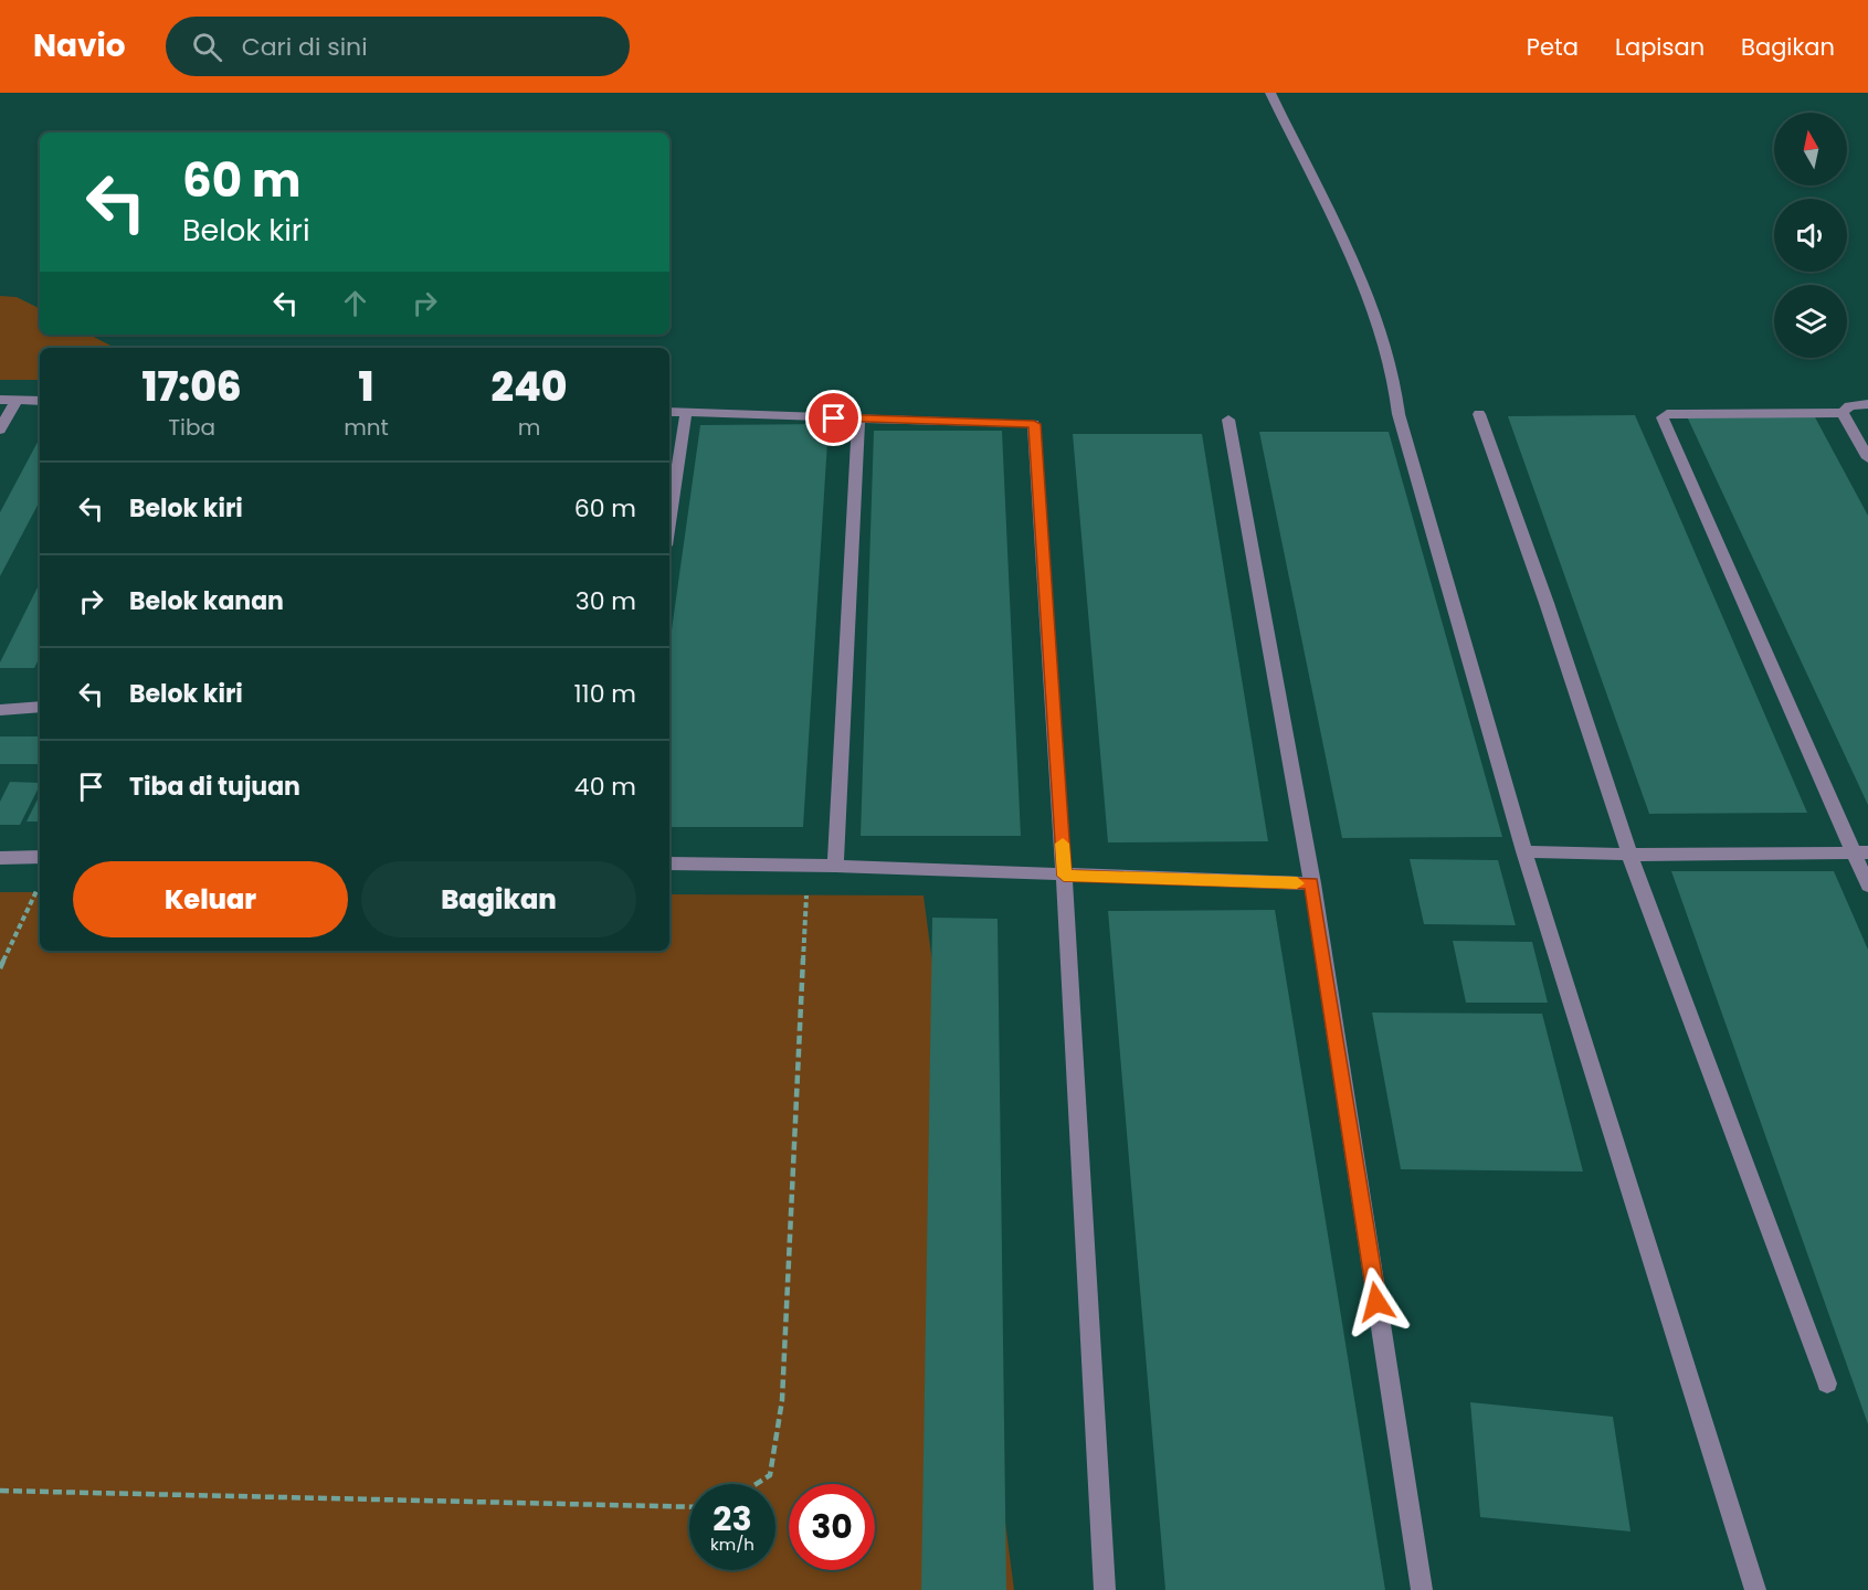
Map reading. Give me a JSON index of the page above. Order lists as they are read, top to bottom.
{
  "north": "top",
  "page": {
    "header": "Navio",
    "search": "Cari di sini",
    "nav": ["Peta", "Lapisan", "Bagikan"],
    "turn": ["60 m", "Belok kiri"],
    "eta": [
      "17:06",
      "Tiba",
      "1",
      "mnt",
      "240",
      "m"
    ],
    "list": [
      {
        "name": "Belok kiri",
        "value": "60 m"
      },
      {
        "name": "Belok kanan",
        "value": "30 m"
      },
      {
        "name": "Belok kiri",
        "value": "110 m"
      },
      {
        "name": "Tiba di tujuan",
        "value": "40 m"
      }
    ],
    "buttons": ["Keluar", "Bagikan"],
    "speed": "23 km/h",
    "limit": "30"
  }
}
